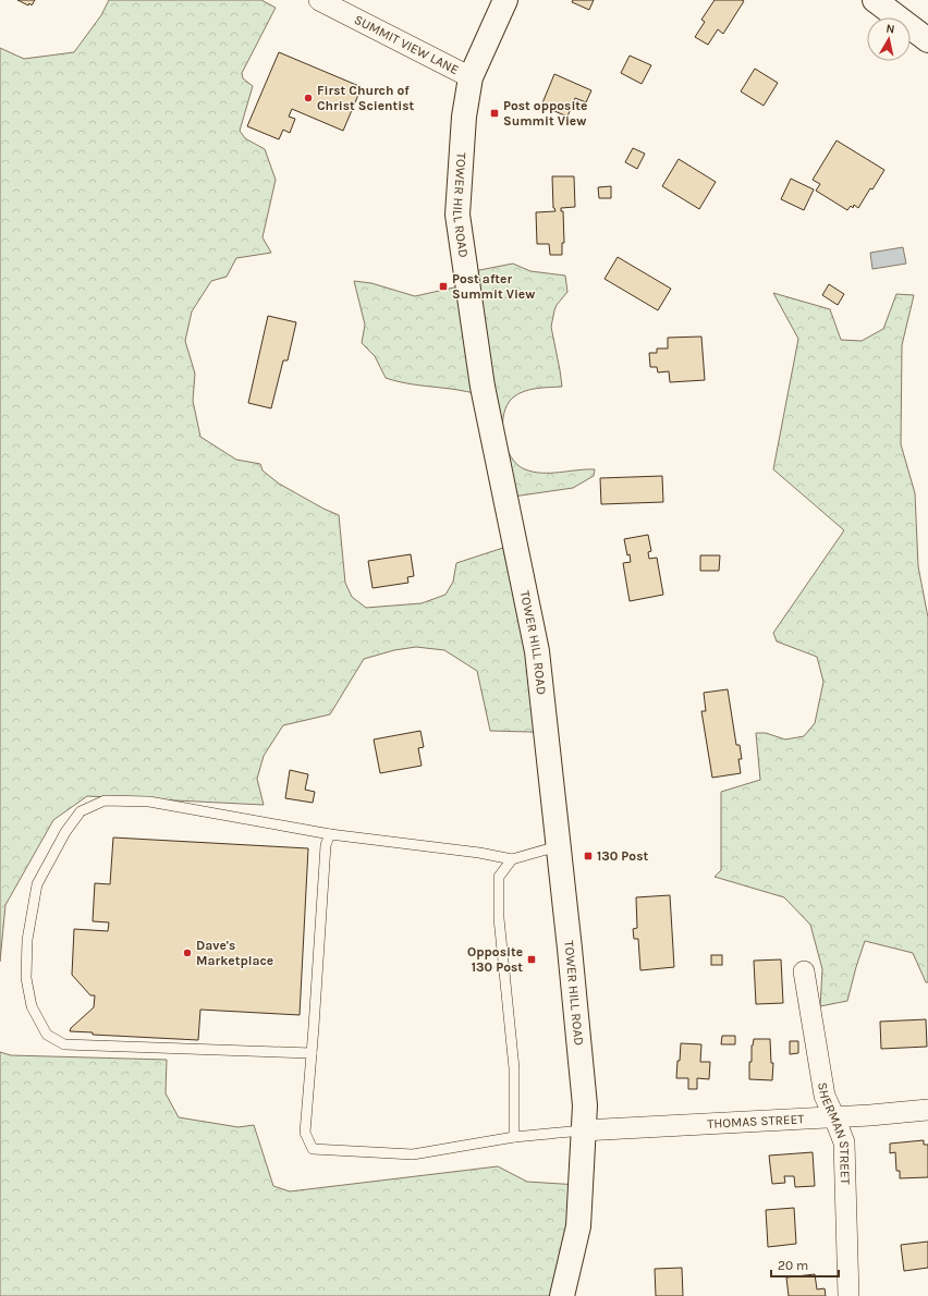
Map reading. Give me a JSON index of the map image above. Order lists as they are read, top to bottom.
{
  "streets": {
    "main road": ["TOWER HILL ROAD"],
    "street": ["SUMMIT VIEW LANE", "THOMAS STREET", "SHERMAN STREET"]
  },
  "crossings": [
    ["SUMMIT VIEW LANE", "TOWER HILL ROAD"],
    ["TOWER HILL ROAD", "THOMAS STREET"],
    ["THOMAS STREET", "SHERMAN STREET"]
  ],
  "places": {
    "other": ["First Church of Christ Scientist", "Dave's Marketplace"],
    "transit": [
      "Post opposite Summit View",
      "Post after Summit View",
      "130 Post",
      "Opposite 130 Post"
    ]
  },
  "scale_bar": "20 m",
  "north": "top"
}
